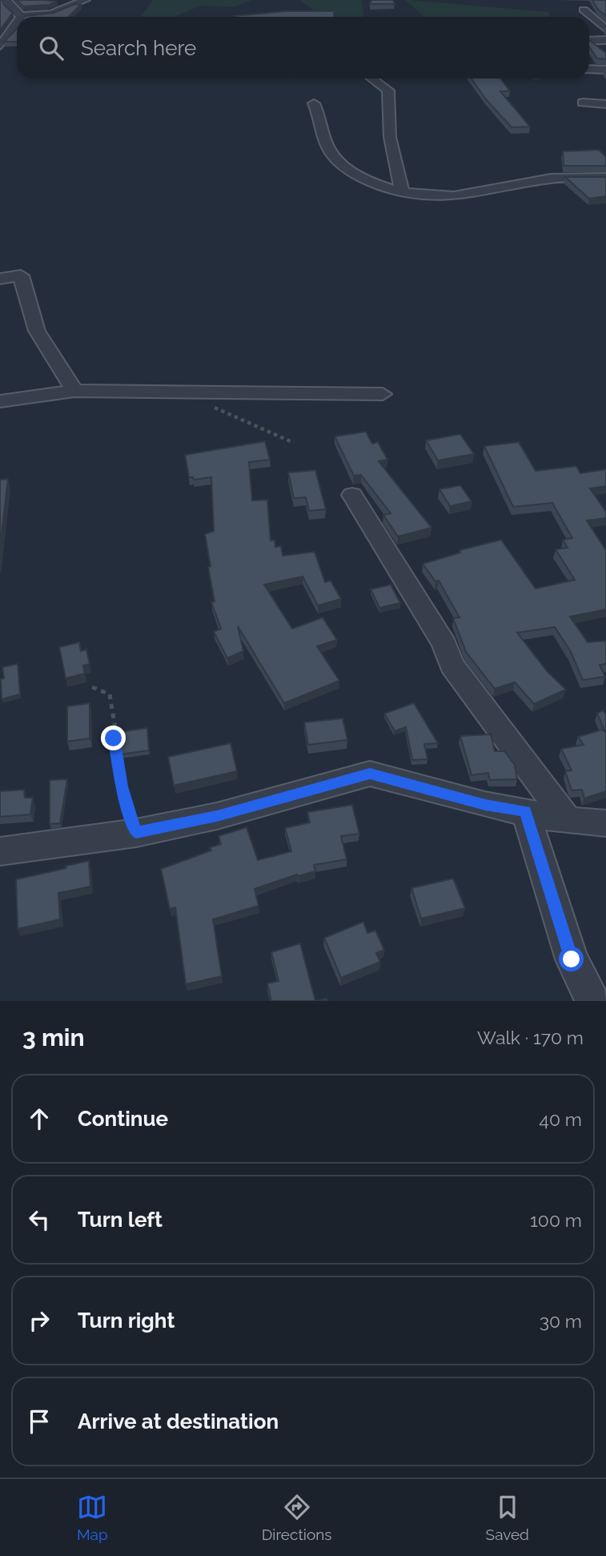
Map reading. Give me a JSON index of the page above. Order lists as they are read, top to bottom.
{
  "page": {
    "search": "Search here",
    "heading": ["3 min", "Walk · 170 m"],
    "list": [
      ["Continue", "40 m"],
      ["Turn left", "100 m"],
      ["Turn right", "30 m"],
      "Arrive at destination"
    ],
    "nav": ["Map", "Directions", "Saved"]
  }
}
